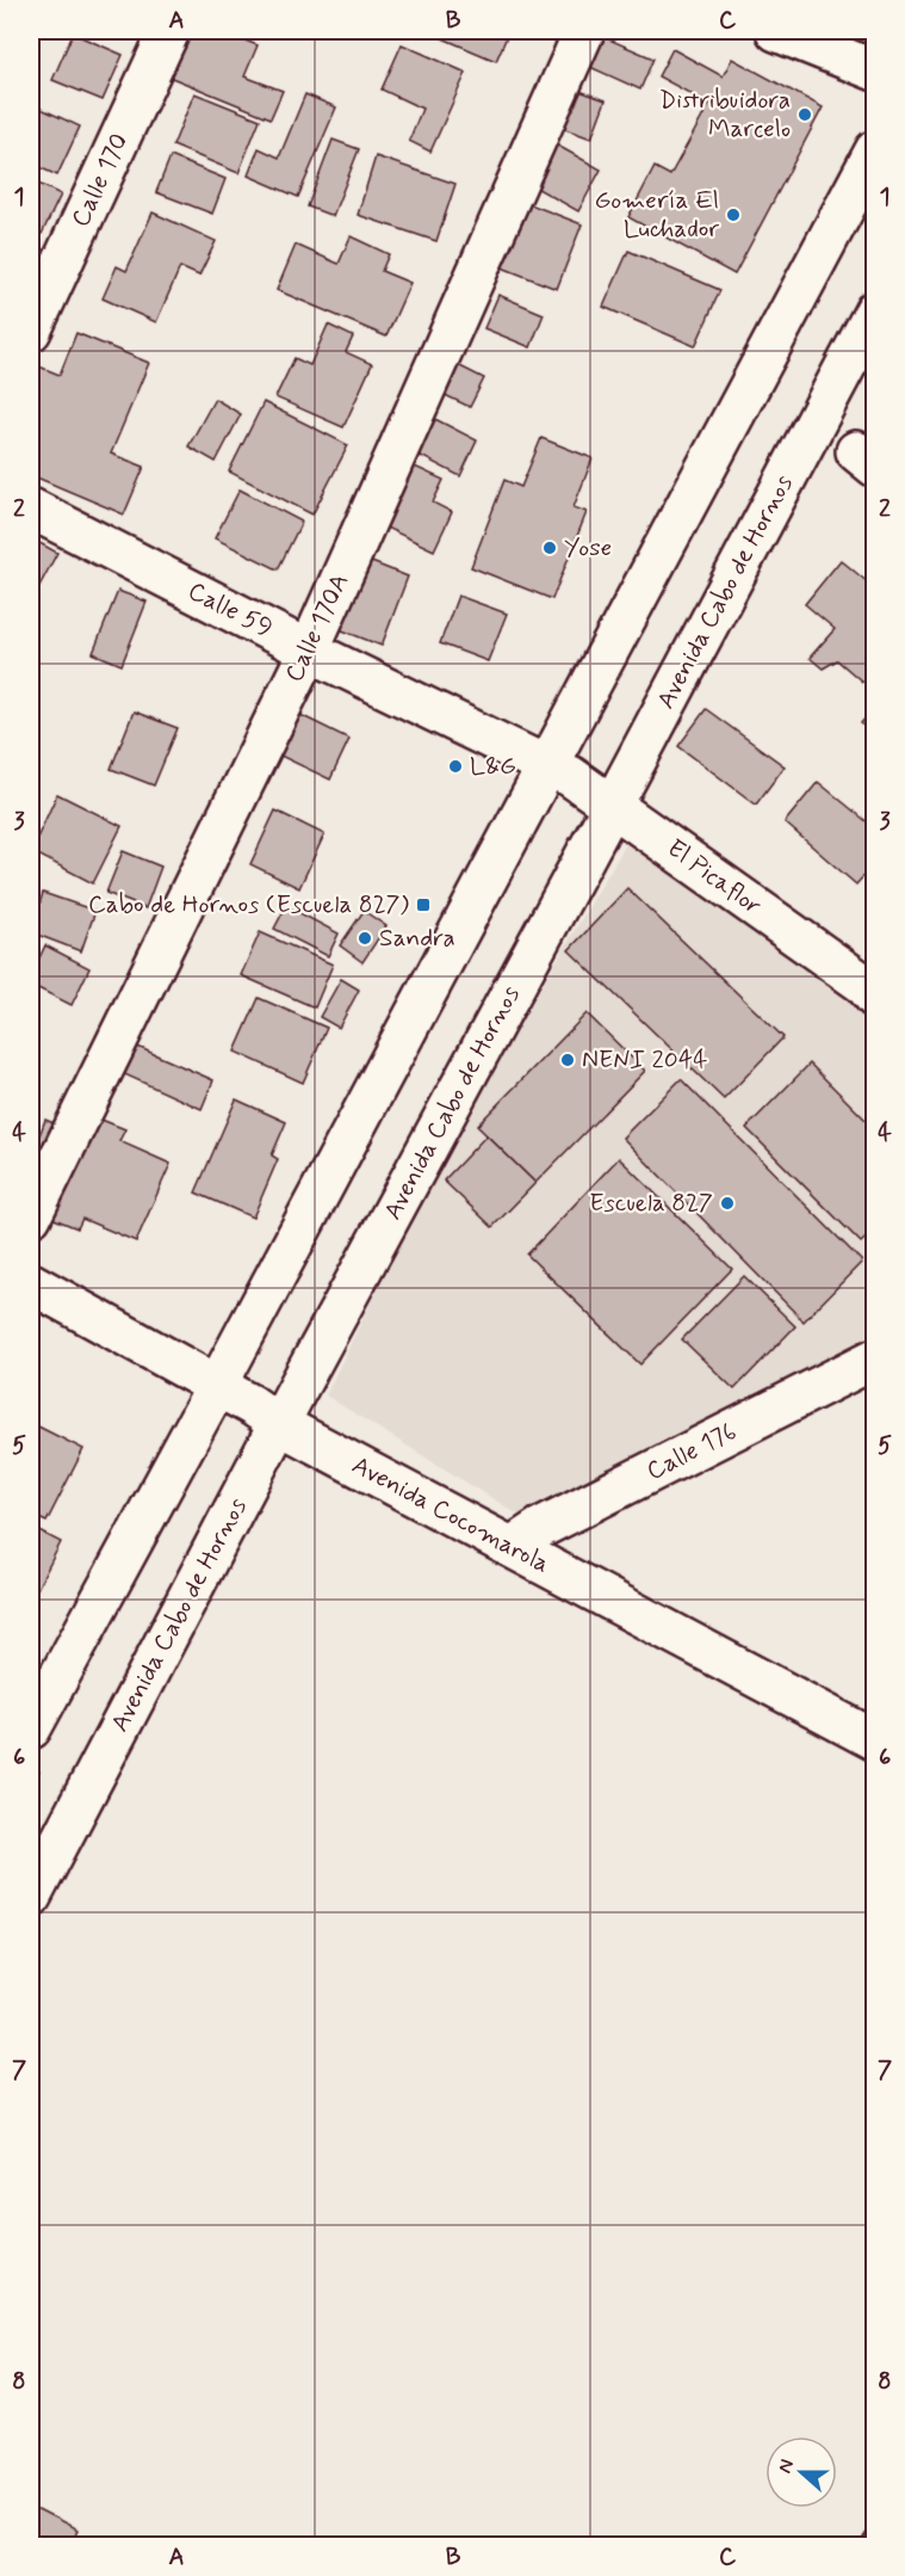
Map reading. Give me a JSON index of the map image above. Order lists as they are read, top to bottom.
{
  "streets": {
    "main road": [
      "Calle 170",
      "Avenida Cabo de Hornos",
      "Calle 59",
      "Calle 170A",
      "El Picaflor",
      "Calle 176",
      "Avenida Cocomarola"
    ]
  },
  "crossings": [
    ["Avenida Cabo de Hornos", "El Picaflor"],
    ["Avenida Cabo de Hornos", "Avenida Cocomarola"],
    ["Calle 59", "Calle 170A"],
    ["Calle 59", "El Picaflor"],
    ["Calle 176", "Avenida Cocomarola"]
  ],
  "places": {
    "other": [
      "Distribuidora Marcelo",
      "Gomería El Luchador",
      "Yose",
      "L&G",
      "Sandra",
      "NENI 2044",
      "Escuela 827"
    ],
    "transit": ["Cabo de Hornos (Escuela 827)"]
  },
  "north": "left",
  "grid": {
    "columns": ["A", "B", "C"],
    "rows": [
      "1",
      "2",
      "3",
      "4",
      "5",
      "6",
      "7",
      "8"
    ]
  }
}
